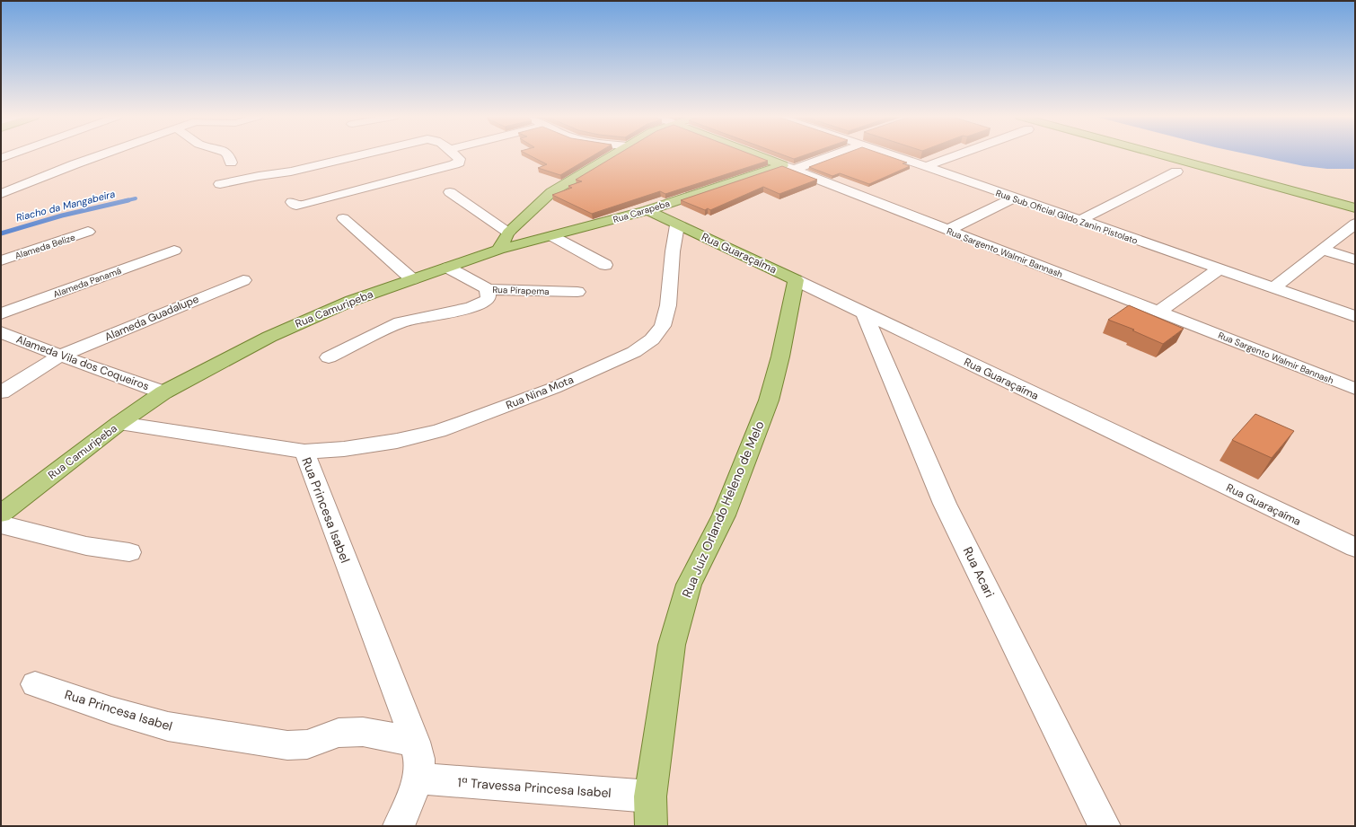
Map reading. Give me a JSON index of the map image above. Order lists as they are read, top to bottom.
{
  "streets": {
    "main road": [
      "Rua Carapeba",
      "Rua Sargento Walmir Bannash",
      "Rua Guaraçaíma",
      "Rua Camuripeba",
      "Rua Juiz Orlando Heleno de Melo"
    ],
    "street": [
      "Rua Sub Oficial Gildo Zanin Pistolato",
      "Alameda Belize",
      "Alameda Panamá",
      "Rua Pirapema",
      "Alameda Guadalupe",
      "Alameda Vila dos Coqueiros",
      "Rua Nina Mota",
      "Rua Princesa Isabel",
      "Rua Acari",
      "1ª Travessa Princesa Isabel"
    ]
  },
  "crossings": [
    ["Rua Carapeba", "Rua Sargento Walmir Bannash"],
    ["Rua Carapeba", "Rua Guaraçaíma"],
    ["Rua Carapeba", "Rua Camuripeba"],
    ["Rua Guaraçaíma", "Rua Nina Mota"],
    ["Rua Guaraçaíma", "Rua Juiz Orlando Heleno de Melo"],
    ["Rua Guaraçaíma", "Rua Acari"],
    ["Rua Pirapema", "Rua Camuripeba"],
    ["Rua Camuripeba", "Alameda Vila dos Coqueiros"],
    ["Rua Camuripeba", "Rua Princesa Isabel"],
    ["Alameda Guadalupe", "Alameda Vila dos Coqueiros"],
    ["Rua Nina Mota", "Rua Princesa Isabel"],
    ["Rua Juiz Orlando Heleno de Melo", "1ª Travessa Princesa Isabel"],
    ["Rua Princesa Isabel", "1ª Travessa Princesa Isabel"]
  ],
  "water": ["Riacho da Mangabeira"]
}
